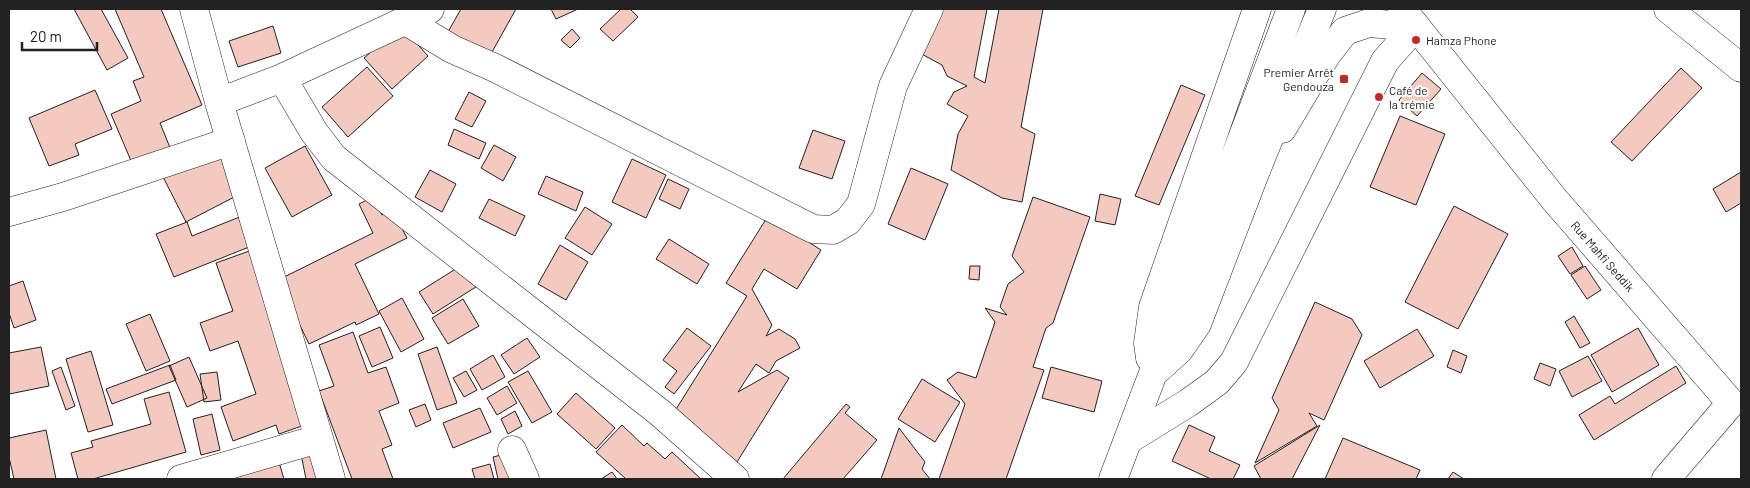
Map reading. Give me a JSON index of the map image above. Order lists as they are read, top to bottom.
{
  "streets": {
    "street": ["Rue Mahfi Seddik"]
  },
  "places": {
    "other": ["Hamza Phone", "Café de la trémie"],
    "transit": ["Premier Arrêt Gendouza"]
  },
  "scale_bar": "20 m"
}
